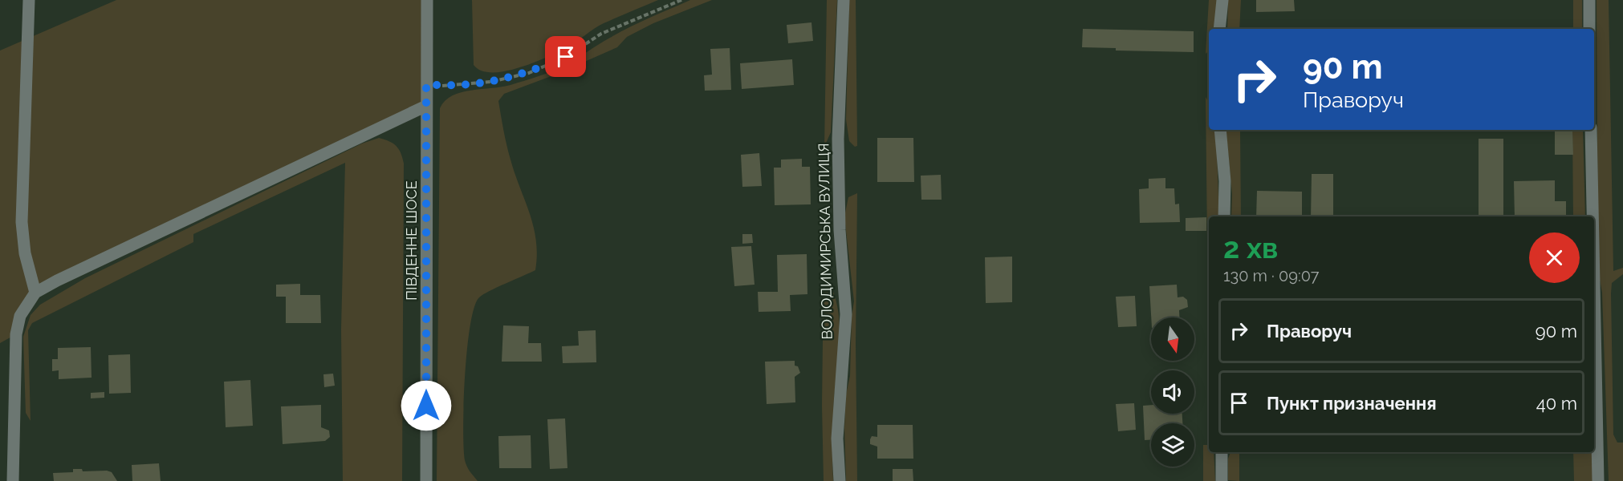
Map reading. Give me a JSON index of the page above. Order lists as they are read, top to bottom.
{
  "streets": {
    "street": ["ПІВДЕННЕ ШОСЕ", "ВОЛОДИМИРСЬКА ВУЛИЦЯ"]
  },
  "north": "bottom",
  "page": {
    "turn": ["90 m", "Праворуч"],
    "heading": ["2 хв", "130 m · 09:07"],
    "list": [
      {
        "name": "Праворуч",
        "value": "90 m"
      },
      {
        "name": "Пункт призначення",
        "value": "40 m"
      }
    ]
  }
}
